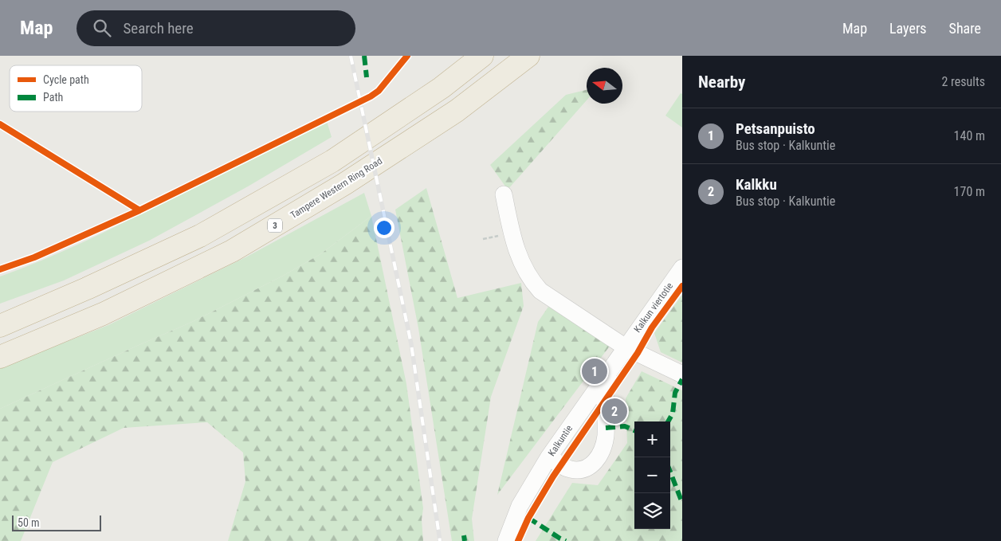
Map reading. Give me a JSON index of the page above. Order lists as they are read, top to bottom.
{
  "streets": {
    "highway": ["Tampere Western Ring Road", "3"],
    "street": ["Kalkun viertotie", "Kalkuntie"]
  },
  "crossings": [
    ["Kalkun viertotie", "Kalkuntie"]
  ],
  "legend": ["Cycle path", "Path"],
  "scale_bar": "50 m",
  "north": "left",
  "page": {
    "header": "Map",
    "search": "Search here",
    "nav": ["Map", "Layers", "Share"],
    "heading": ["Nearby", "2 results"],
    "list": [
      {
        "mark": "1",
        "name": "Petsanpuisto",
        "note": "Bus stop · Kalkuntie",
        "value": "140 m"
      },
      {
        "mark": "2",
        "name": "Kalkku",
        "note": "Bus stop · Kalkuntie",
        "value": "170 m"
      }
    ],
    "pins": ["1", "2"],
    "map_buttons": ["+", "−"],
    "scale": "50 m"
  }
}
